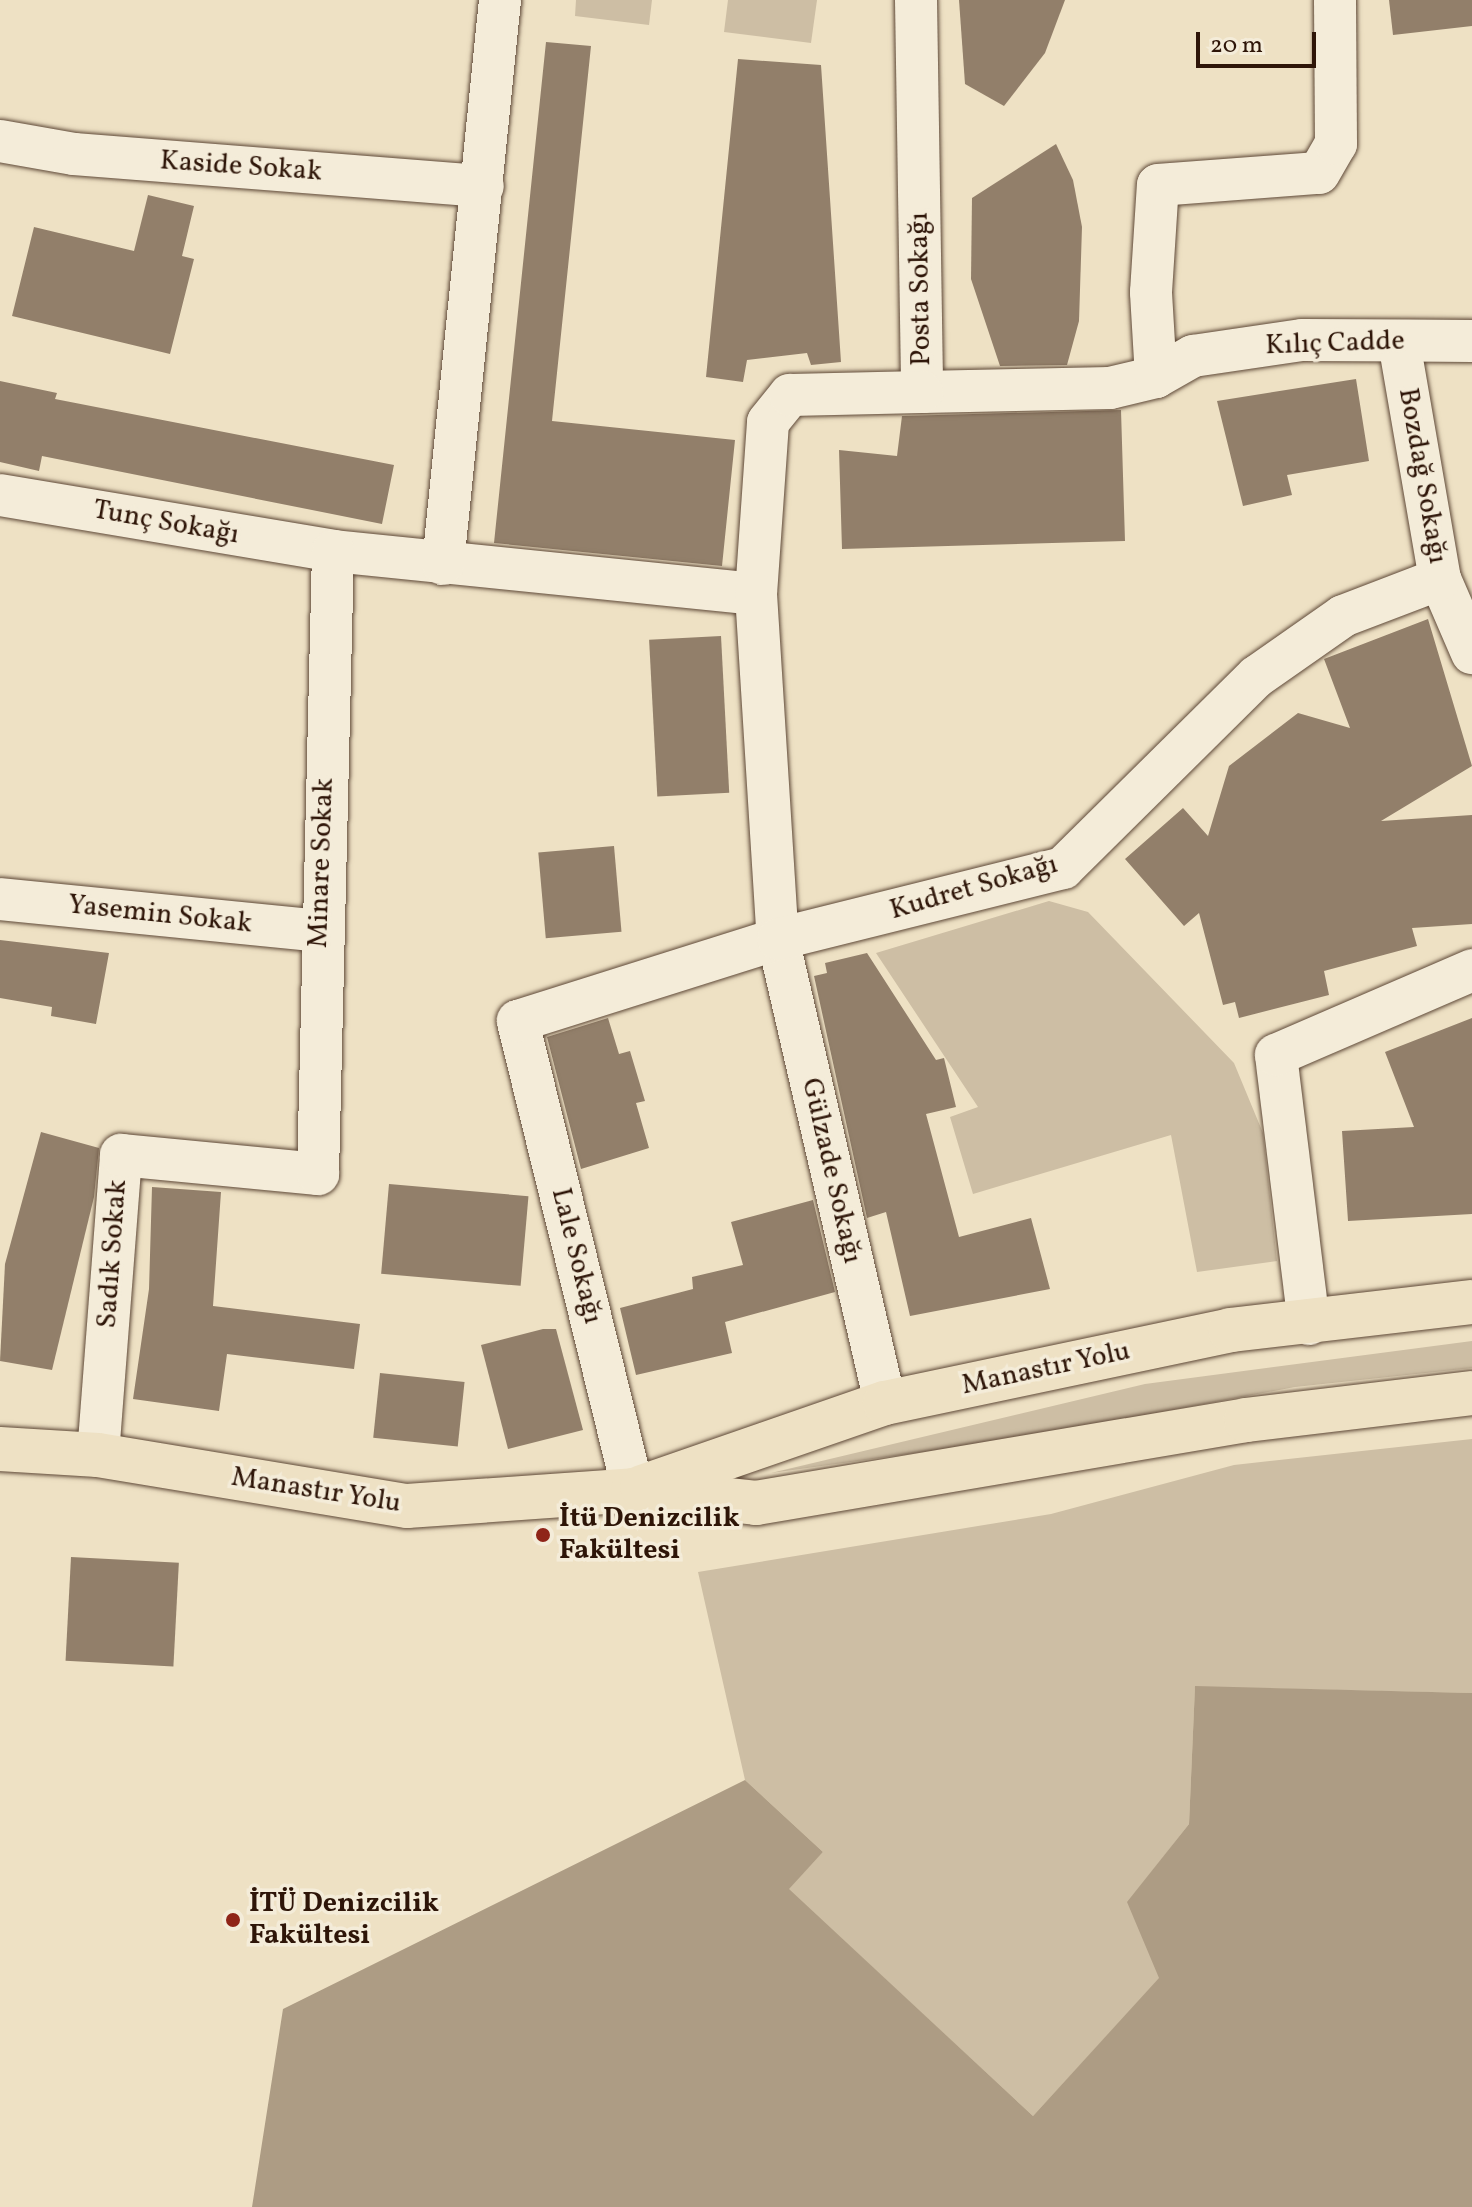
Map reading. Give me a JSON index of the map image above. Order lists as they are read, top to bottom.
{
  "streets": {
    "main road": ["Manastır Yolu"],
    "street": [
      "Kaside Sokak",
      "Posta Sokağı",
      "Kılıç Cadde",
      "Bozdağ Sokağı",
      "Tunç Sokağı",
      "Minare Sokak",
      "Kudret Sokağı",
      "Yasemin Sokak",
      "Gülzade Sokağı",
      "Sadık Sokak",
      "Lale Sokağı"
    ]
  },
  "crossings": [
    ["Posta Sokağı", "Kılıç Cadde"],
    ["Posta Sokağı", "Gülzade Sokağı"],
    ["Kılıç Cadde", "Bozdağ Sokağı"],
    ["Bozdağ Sokağı", "Kudret Sokağı"],
    ["Tunç Sokağı", "Minare Sokak"],
    ["Tunç Sokağı", "Gülzade Sokağı"],
    ["Minare Sokak", "Yasemin Sokak"],
    ["Minare Sokak", "Sadık Sokak"],
    ["Kudret Sokağı", "Gülzade Sokağı"],
    ["Kudret Sokağı", "Lale Sokağı"],
    ["Gülzade Sokağı", "Manastır Yolu"],
    ["Sadık Sokak", "Manastır Yolu"],
    ["Lale Sokağı", "Manastır Yolu"]
  ],
  "places": ["İtü Denizcilik Fakültesi", "İTÜ Denizcilik Fakültesi"],
  "scale_bar": "20 m"
}
